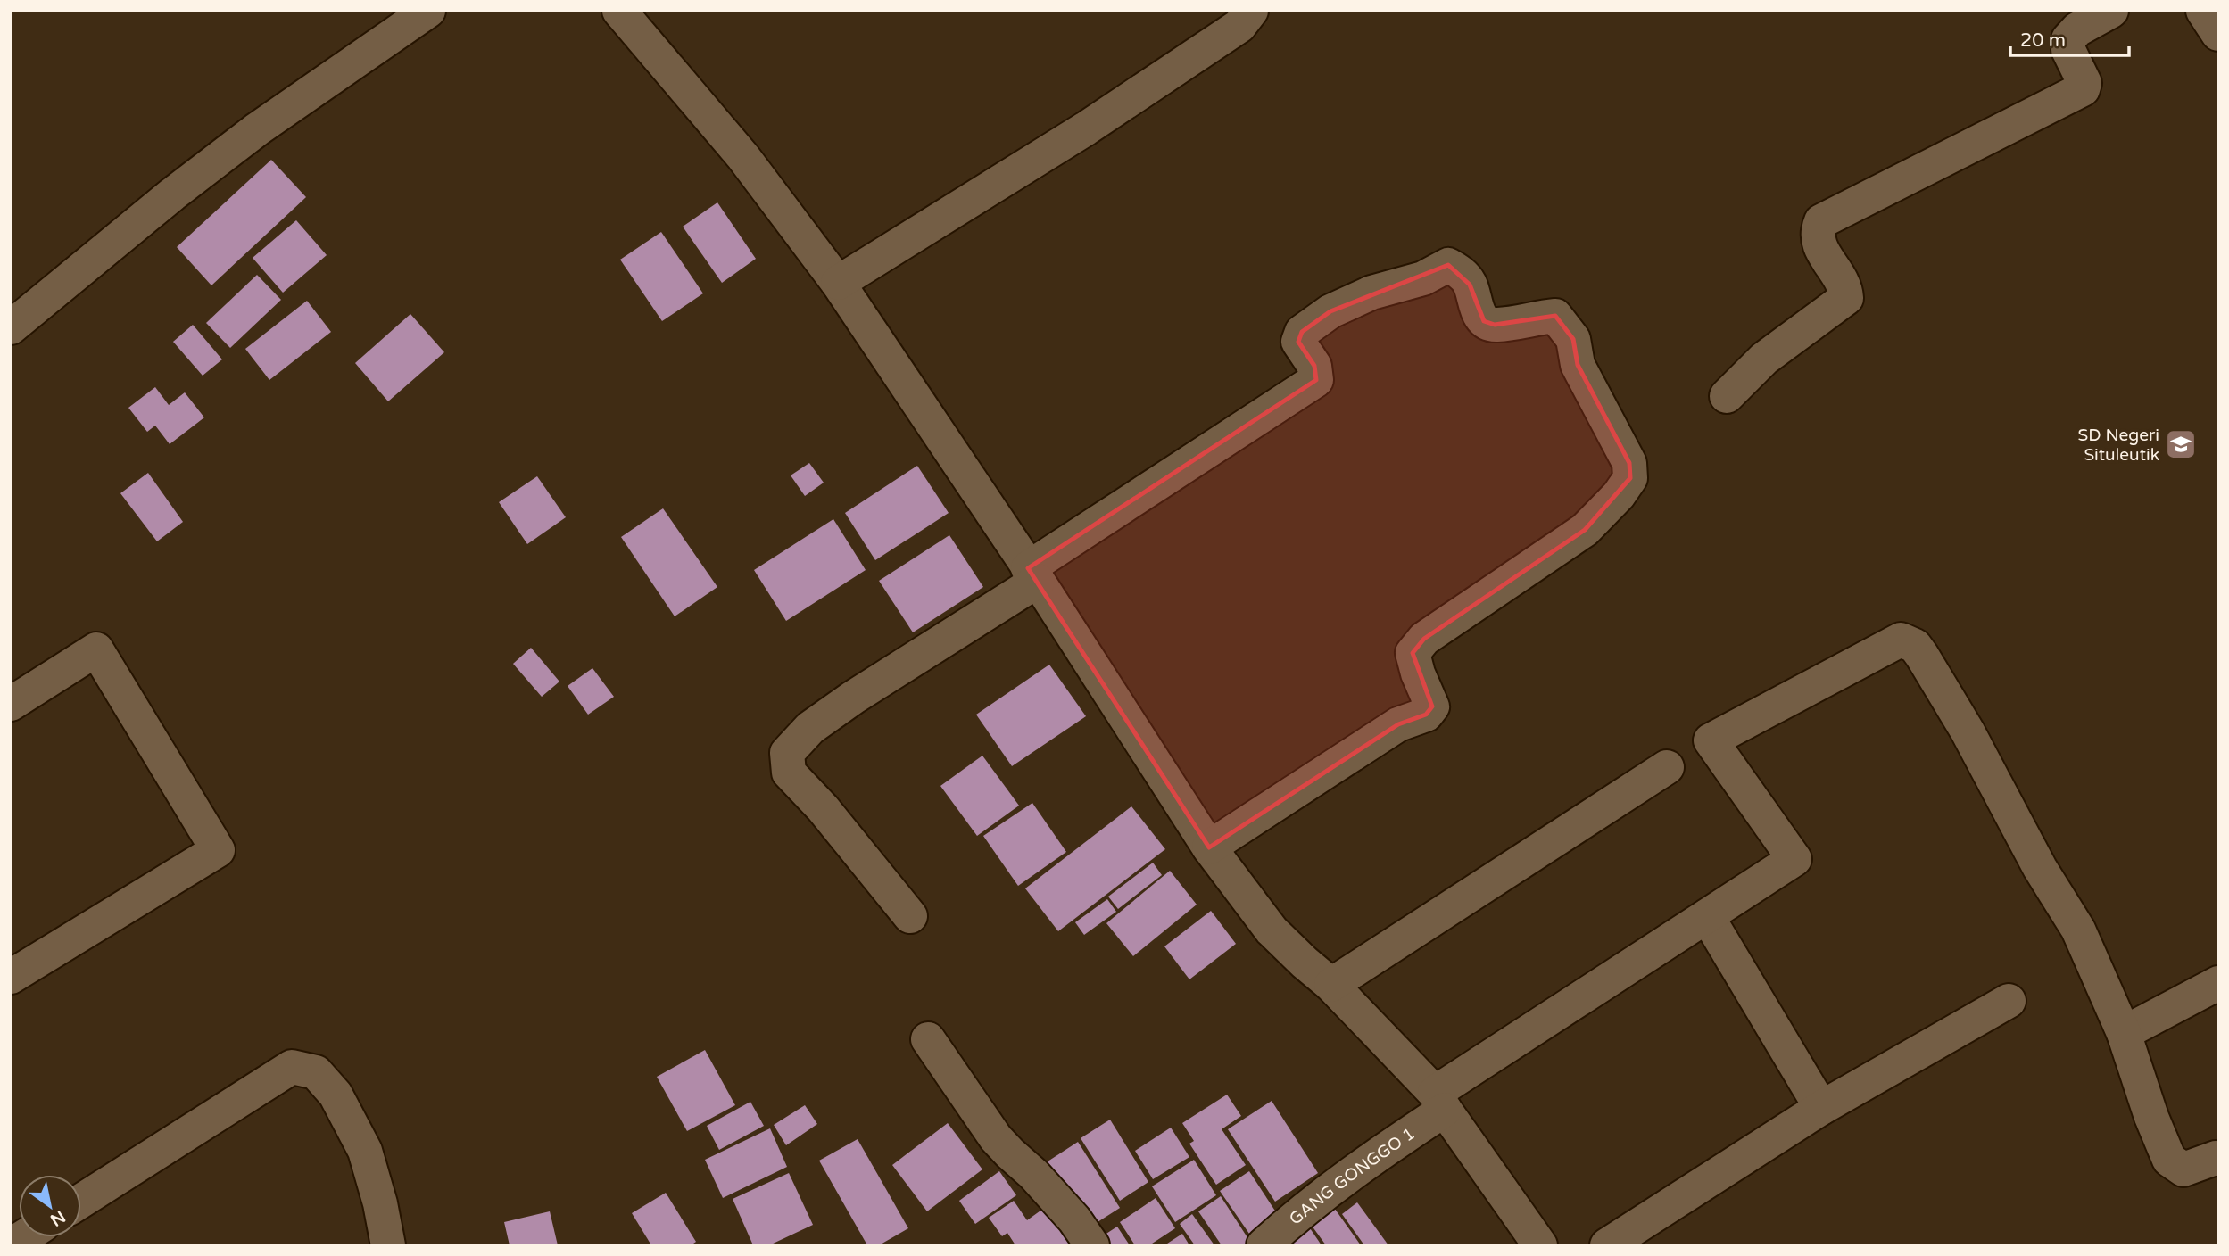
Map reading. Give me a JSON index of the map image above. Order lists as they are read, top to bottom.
{
  "streets": {
    "street": ["GANG GONGGO 1"]
  },
  "places": {
    "school or university": ["SD Negeri Situleutik"]
  },
  "scale_bar": "20 m",
  "north": "bottom right"
}
